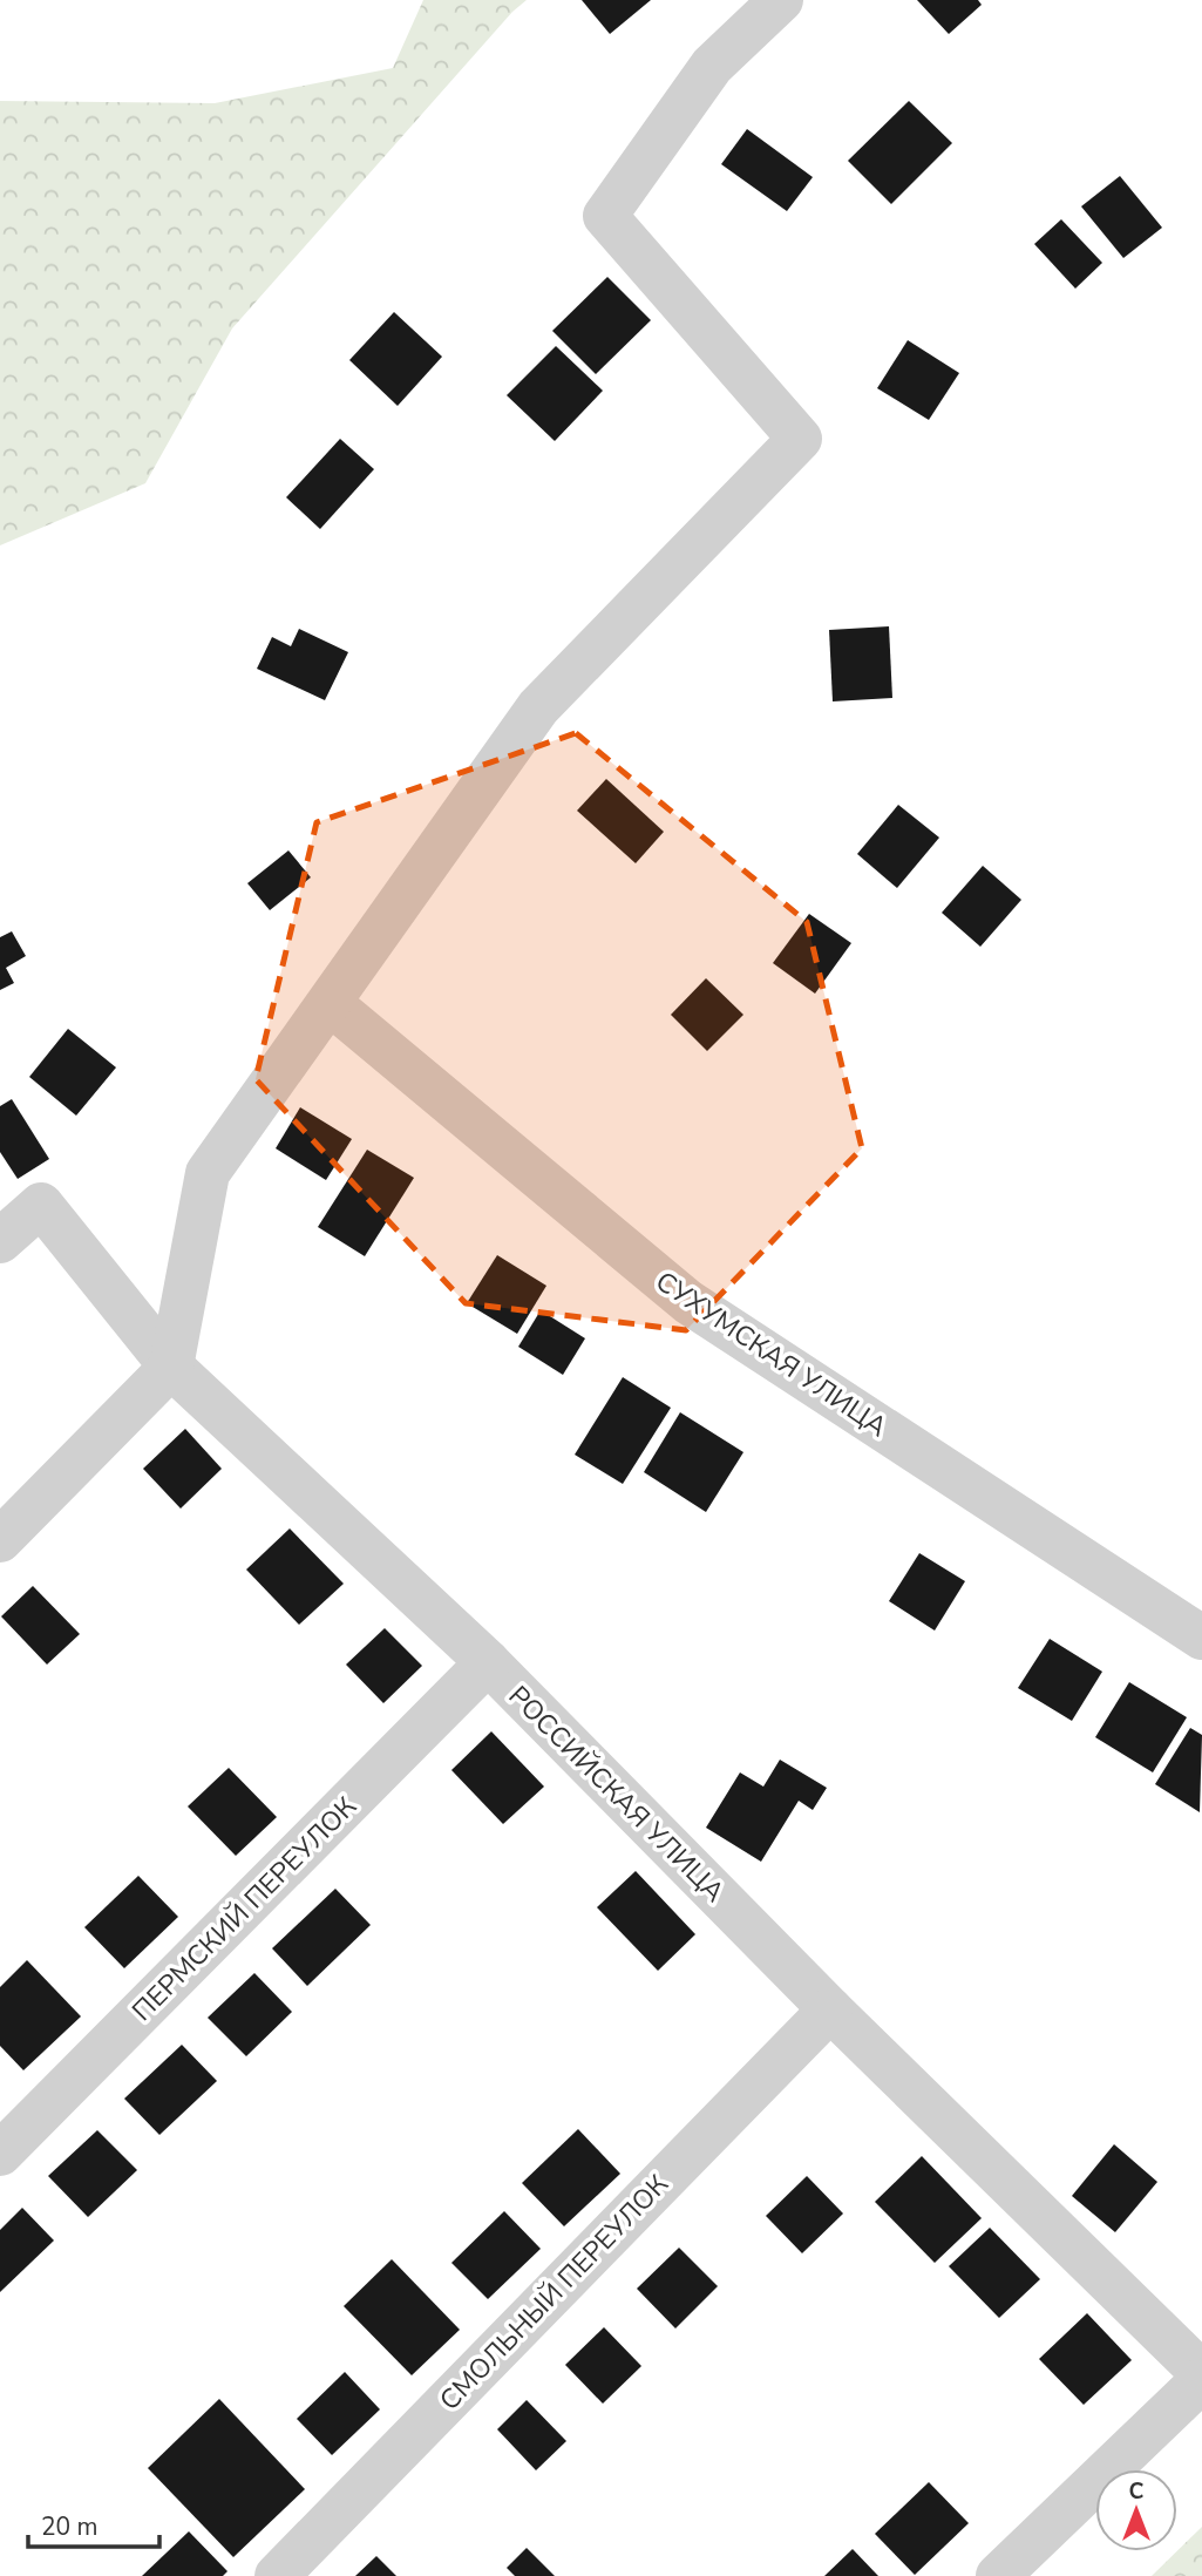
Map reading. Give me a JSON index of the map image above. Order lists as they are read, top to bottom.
{
  "streets": {
    "street": [
      "СУХУМСКАЯ УЛИЦА",
      "РОССИЙСКАЯ УЛИЦА",
      "ПЕРМСКИЙ ПЕРЕУЛОК",
      "СМОЛЬНЫЙ ПЕРЕУЛОК"
    ]
  },
  "crossings": [
    ["РОССИЙСКАЯ УЛИЦА", "ПЕРМСКИЙ ПЕРЕУЛОК"],
    ["РОССИЙСКАЯ УЛИЦА", "СМОЛЬНЫЙ ПЕРЕУЛОК"]
  ],
  "scale_bar": "20 m",
  "north": "top"
}
